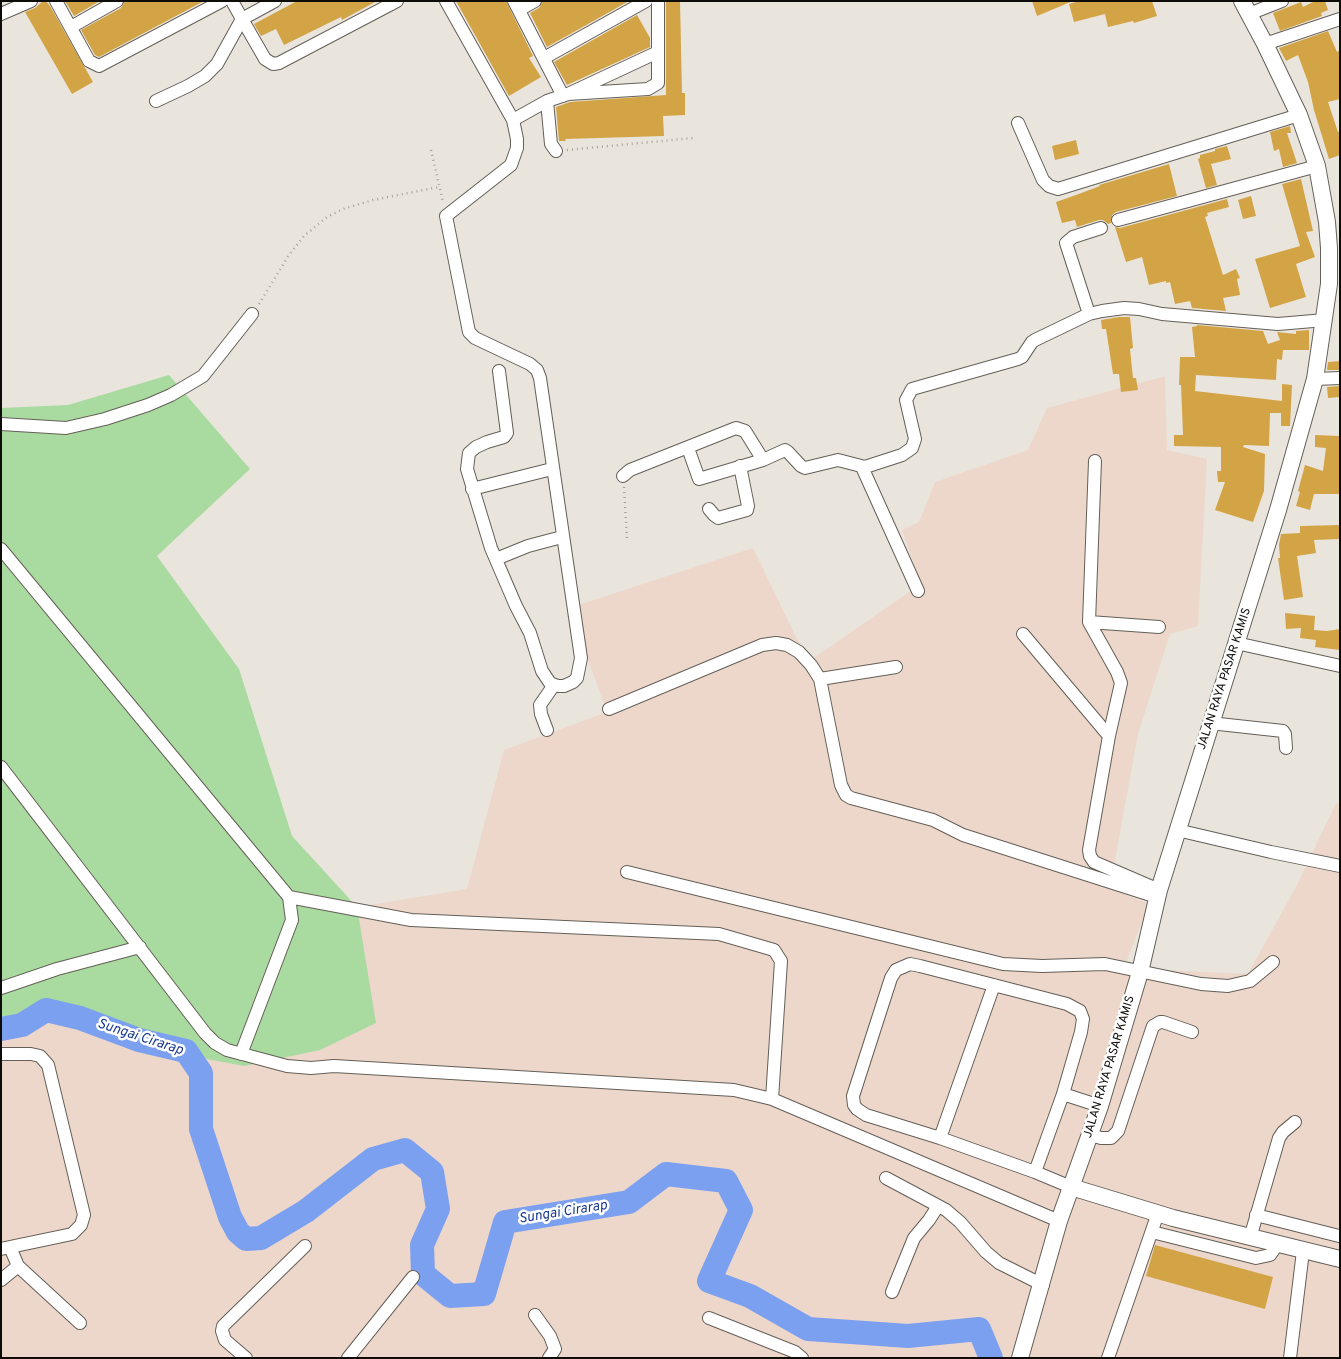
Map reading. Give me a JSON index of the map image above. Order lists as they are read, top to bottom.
{
  "streets": {
    "main road": ["JALAN RAYA PASAR KAMIS"]
  },
  "water": ["Sungai Cirarap"]
}
